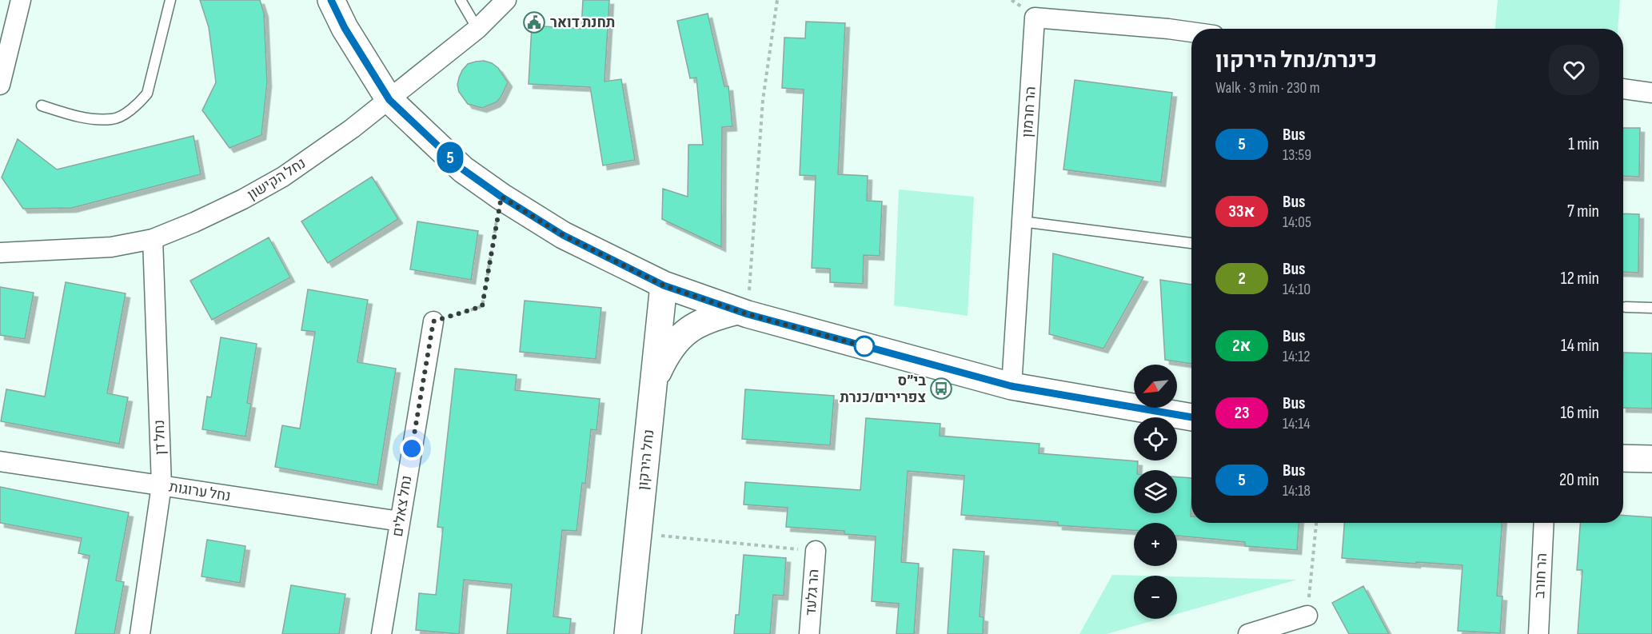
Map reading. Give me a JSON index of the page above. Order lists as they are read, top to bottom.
{
  "streets": {
    "street": [
      "הר חרמון",
      "נחל הקישון",
      "נחל דן",
      "נחל הירקון",
      "נחל ערוגות",
      "נחל צאלים",
      "הר חורב",
      "הר גלעד"
    ]
  },
  "crossings": [
    ["נחל הקישון", "נחל דן"],
    ["נחל דן", "נחל ערוגות"],
    ["נחל ערוגות", "נחל צאלים"]
  ],
  "places": {
    "public building": ["תחנת דואר"],
    "bus stop": ["בי״ס צפרירים/כנרת"]
  },
  "lines": ["bus line 5"],
  "north": "bottom left",
  "page": {
    "on_map": "5",
    "heading": ["כינרת/נחל הירקון", "Walk · 3 min · 230 m"],
    "list": [
      {
        "mark": "5",
        "name": "Bus",
        "note": "13:59",
        "value": "1 min"
      },
      {
        "mark": "33א",
        "name": "Bus",
        "note": "14:05",
        "value": "7 min"
      },
      {
        "mark": "2",
        "name": "Bus",
        "note": "14:10",
        "value": "12 min"
      },
      {
        "mark": "2א",
        "name": "Bus",
        "note": "14:12",
        "value": "14 min"
      },
      {
        "mark": "23",
        "name": "Bus",
        "note": "14:14",
        "value": "16 min"
      },
      {
        "mark": "5",
        "name": "Bus",
        "note": "14:18",
        "value": "20 min"
      }
    ],
    "map_buttons": ["+", "−"]
  }
}
